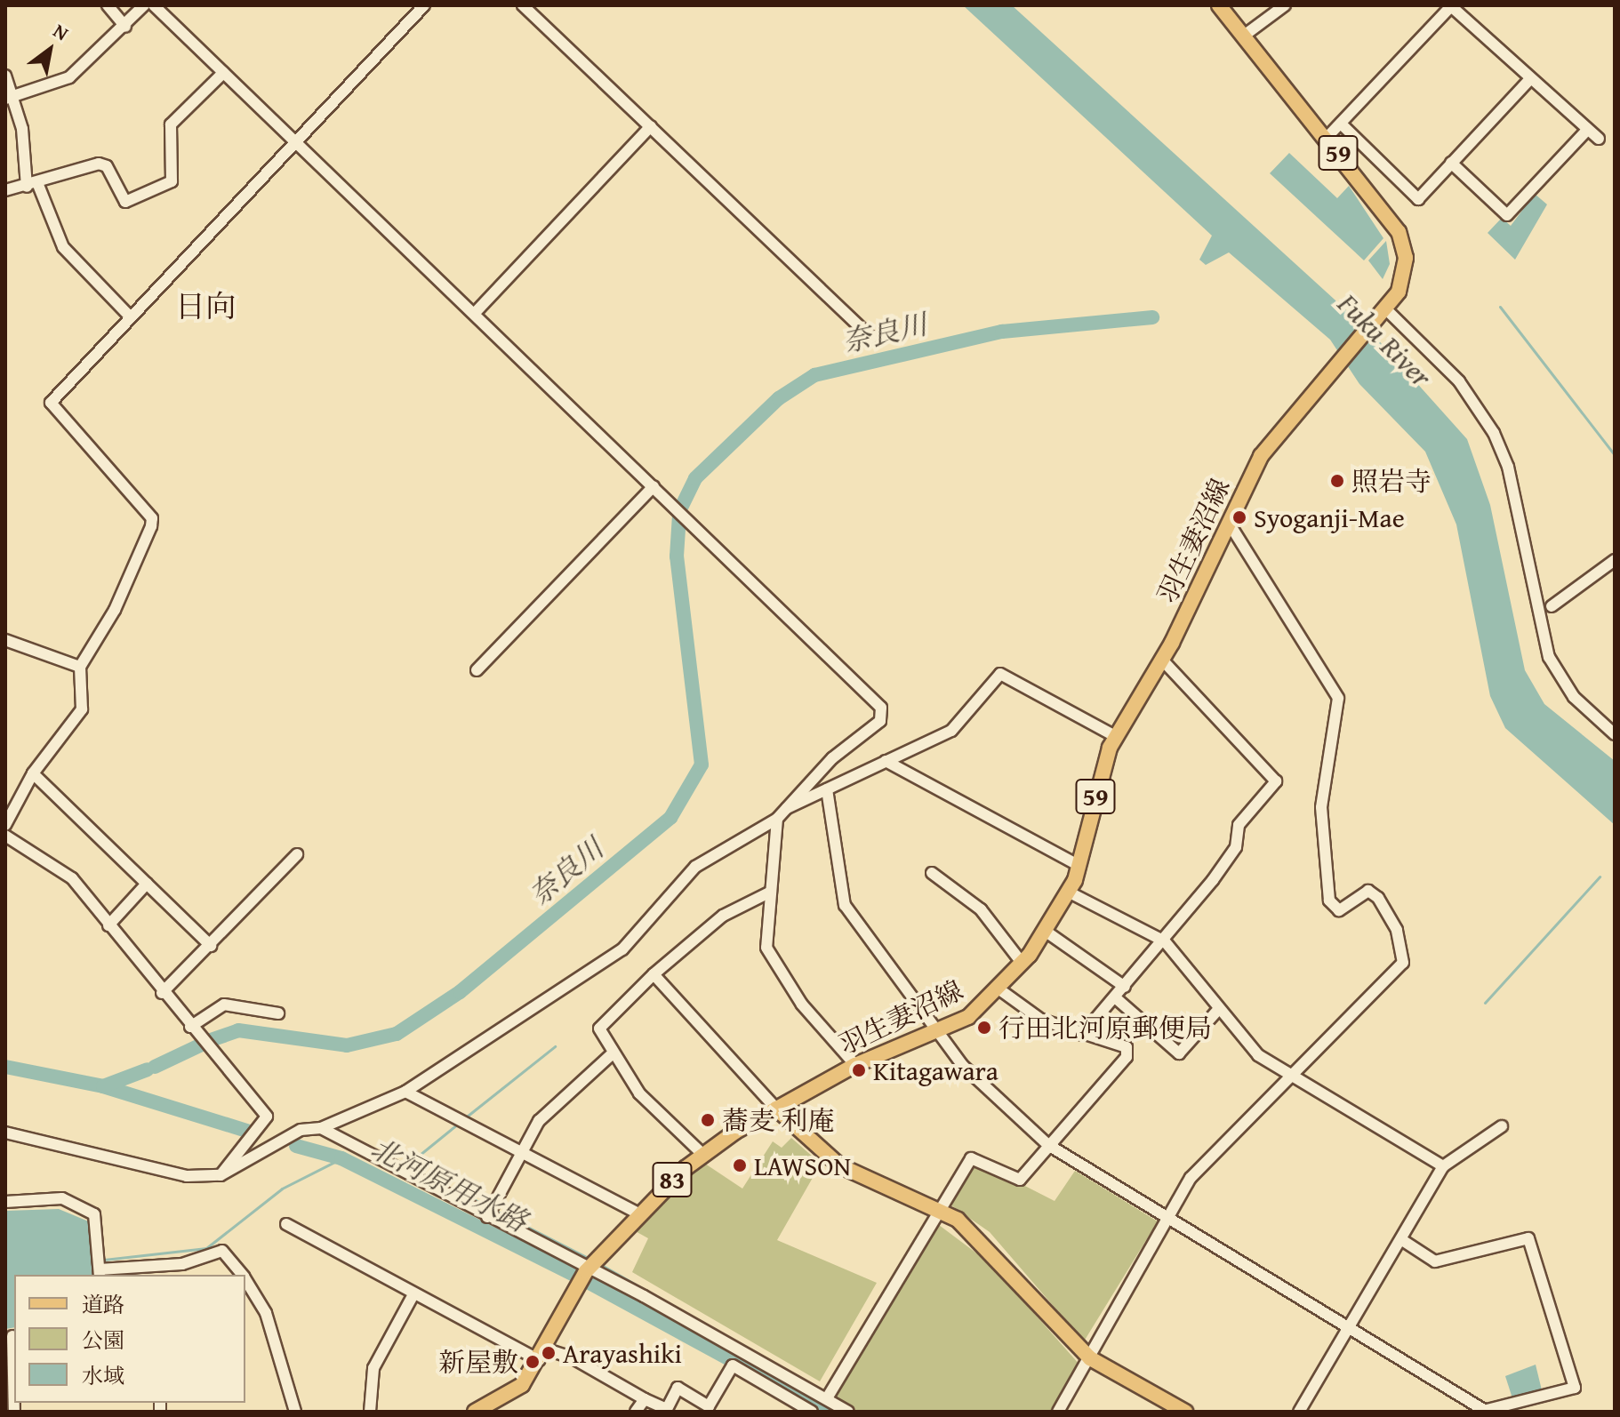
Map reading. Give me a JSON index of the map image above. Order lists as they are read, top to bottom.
{
  "streets": {
    "main road": ["59", "羽生妻沼線", "83"]
  },
  "crossings": [
    ["59", "羽生妻沼線"],
    ["羽生妻沼線", "83"]
  ],
  "districts": ["日向"],
  "water": ["奈良川", "Fuku River", "北河原用水路"],
  "places": [
    "照岩寺",
    "Syoganji-Mae",
    "行田北河原郵便局",
    "Kitagawara",
    "蕎麦 利庵",
    "LAWSON",
    "Arayashiki",
    "新屋敷"
  ],
  "legend": ["道路", "公園", "水域"],
  "north": "top right"
}
